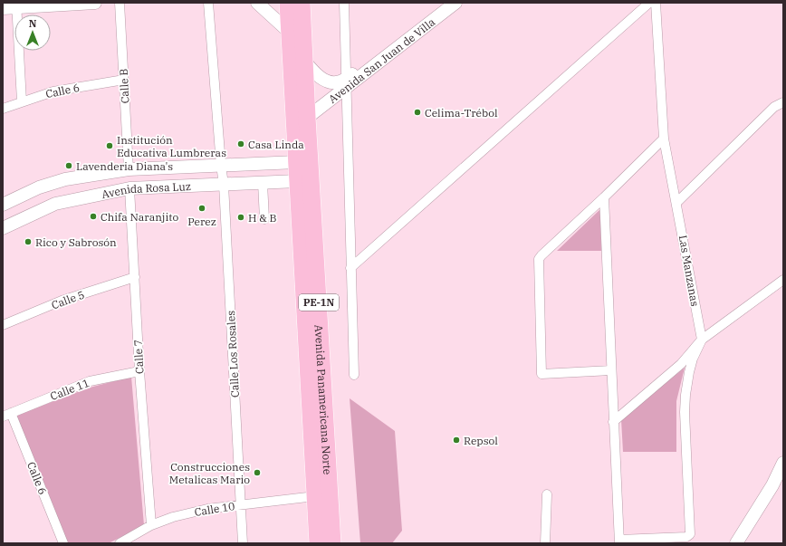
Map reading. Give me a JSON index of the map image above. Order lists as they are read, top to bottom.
{
  "streets": {
    "highway": ["PE-1N", "Avenida Panamericana Norte"],
    "street": [
      "Avenida San Juan de Villa",
      "Calle B",
      "Calle 6",
      "Avenida Rosa Luz",
      "Las Manzanas",
      "Calle 5",
      "Calle Los Rosales",
      "Calle 7",
      "Calle 11",
      "Calle 10"
    ]
  },
  "crossings": [
    ["Avenida San Juan de Villa", "PE-1N"],
    ["Avenida San Juan de Villa", "Avenida Panamericana Norte"],
    ["Calle B", "Calle 6"],
    ["Calle B", "Avenida Rosa Luz"],
    ["Calle 6", "Calle 11"],
    ["Avenida Rosa Luz", "PE-1N"],
    ["Avenida Rosa Luz", "Calle Los Rosales"],
    ["Avenida Rosa Luz", "Calle 7"],
    ["Avenida Rosa Luz", "Avenida Panamericana Norte"],
    ["Calle 5", "Calle 7"],
    ["PE-1N", "Avenida Panamericana Norte"],
    ["Calle Los Rosales", "Calle 10"],
    ["Calle 7", "Calle 11"],
    ["Calle 7", "Calle 10"],
    ["Avenida Panamericana Norte", "Calle 10"]
  ],
  "places": [
    "Celima-Trébol",
    "Casa Linda",
    "Institución Educativa Lumbreras",
    "Lavenderia Diana's",
    "Perez",
    "Chifa Naranjito",
    "H & B",
    "Rico y Sabrosón",
    "Repsol",
    "Construcciones Metalicas Mario"
  ],
  "north": "top"
}
